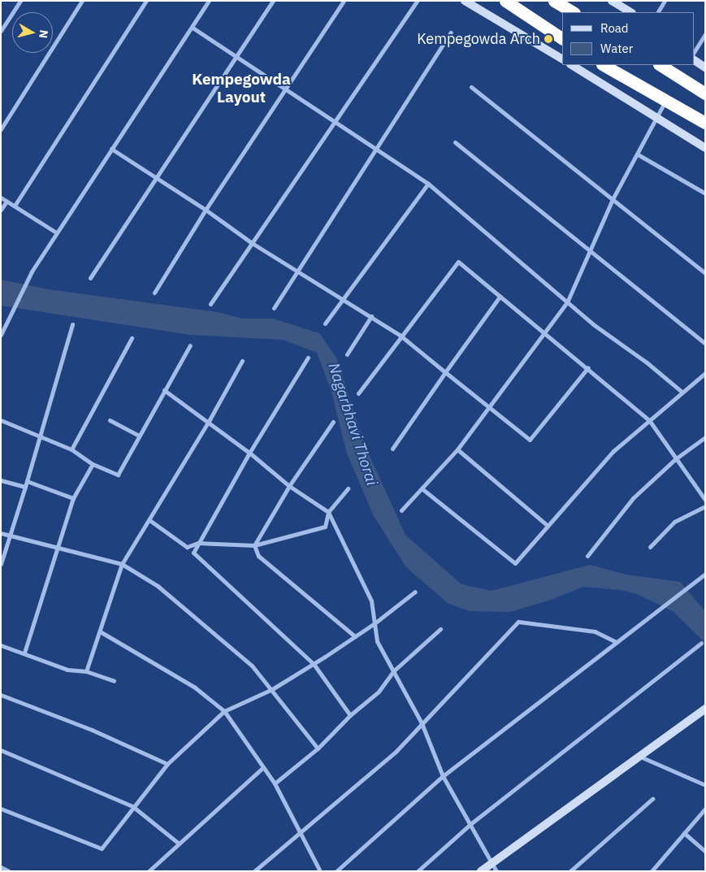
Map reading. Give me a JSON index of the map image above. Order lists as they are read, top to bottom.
{
  "districts": ["Kempegowda Layout"],
  "water": ["Nagarbhavi Thorai"],
  "places": ["Kempegowda Arch"],
  "legend": ["Road", "Water"],
  "north": "right"
}
